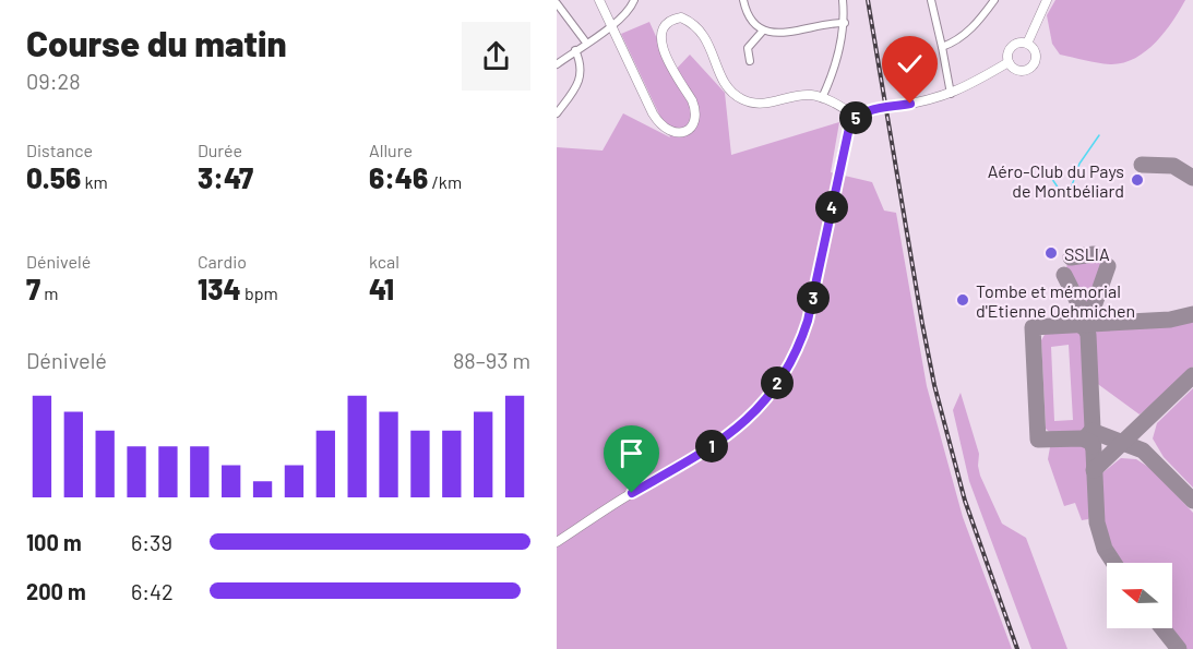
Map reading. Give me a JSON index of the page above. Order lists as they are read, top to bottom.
{
  "places": ["Aéro-Club du Pays de Montbéliard", "SSLIA", "Tombe et mémorial d'Etienne Oehmichen"],
  "north": "left",
  "page": {
    "heading": ["Course du matin", "09:28"],
    "pins": [
      "5",
      "4",
      "3",
      "2",
      "1"
    ],
    "stats": [
      ["Distance", "0.56 km"],
      ["Durée", "3:47"],
      ["Allure", "6:46 /km"],
      ["Dénivelé", "7 m"],
      ["Cardio", "134 bpm"],
      ["kcal", "41"]
    ],
    "chart": ["Dénivelé", "88–93 m"],
    "list": [
      {
        "name": "100 m",
        "note": "6:39"
      },
      {
        "name": "200 m",
        "note": "6:42"
      }
    ]
  }
}
